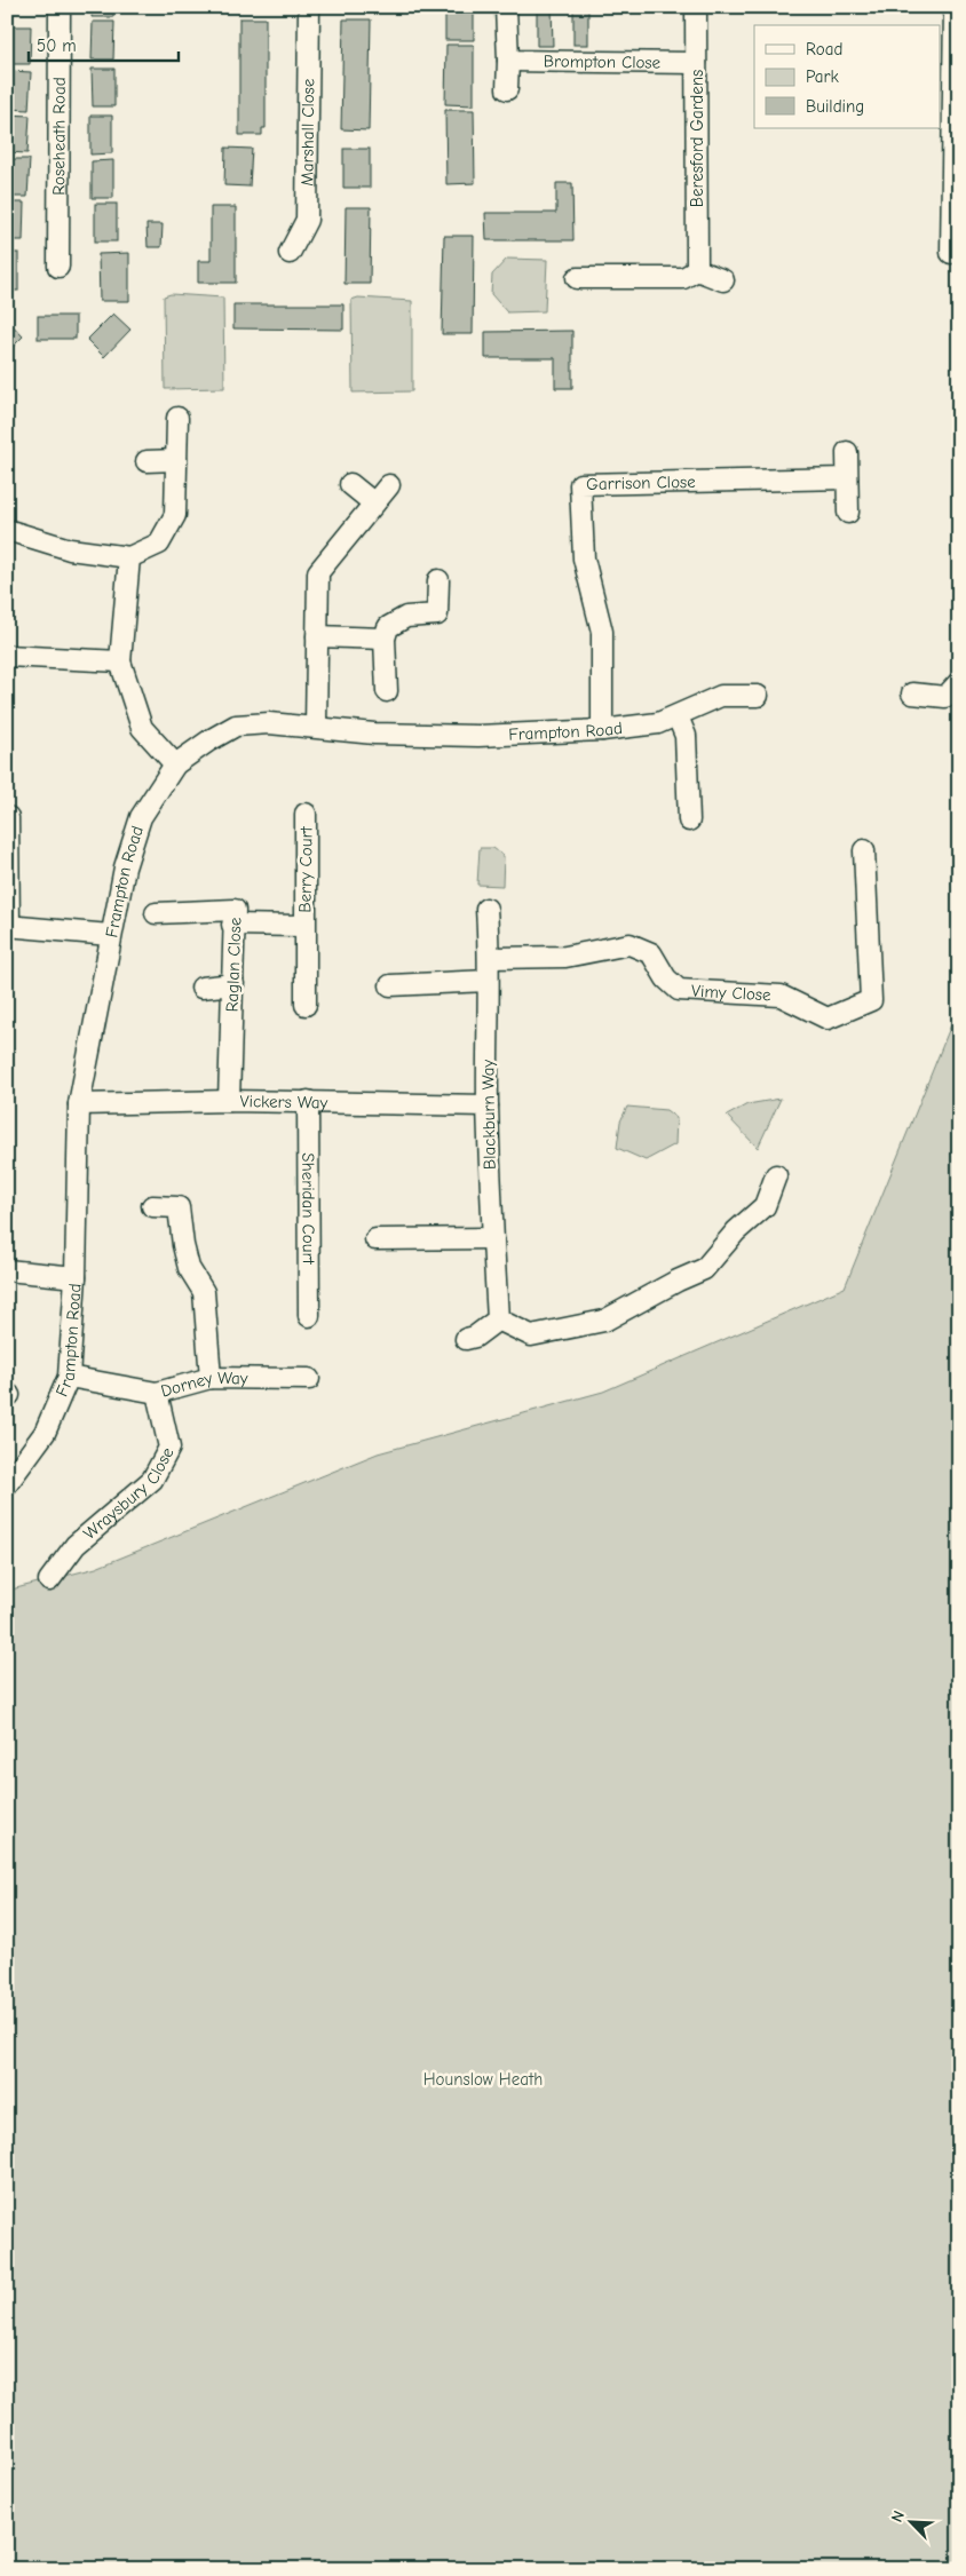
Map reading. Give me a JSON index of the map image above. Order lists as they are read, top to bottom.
{
  "streets": {
    "street": [
      "Brompton Close",
      "Marshall Close",
      "Roseheath Road",
      "Beresford Gardens",
      "Garrison Close",
      "Frampton Road",
      "Berry Court",
      "Raglan Close",
      "Vimy Close",
      "Vickers Way",
      "Blackburn Way",
      "Sheridan Court",
      "Dorney Way",
      "Wraysbury Close"
    ]
  },
  "crossings": [
    ["Brompton Close", "Beresford Gardens"],
    ["Garrison Close", "Frampton Road"],
    ["Frampton Road", "Vickers Way"],
    ["Frampton Road", "Dorney Way"],
    ["Berry Court", "Raglan Close"],
    ["Raglan Close", "Vickers Way"],
    ["Vimy Close", "Blackburn Way"],
    ["Vickers Way", "Blackburn Way"],
    ["Vickers Way", "Sheridan Court"],
    ["Dorney Way", "Wraysbury Close"]
  ],
  "parks": ["Hounslow Heath"],
  "legend": ["Road", "Park", "Building"],
  "scale_bar": "50 m",
  "north": "top left"
}
